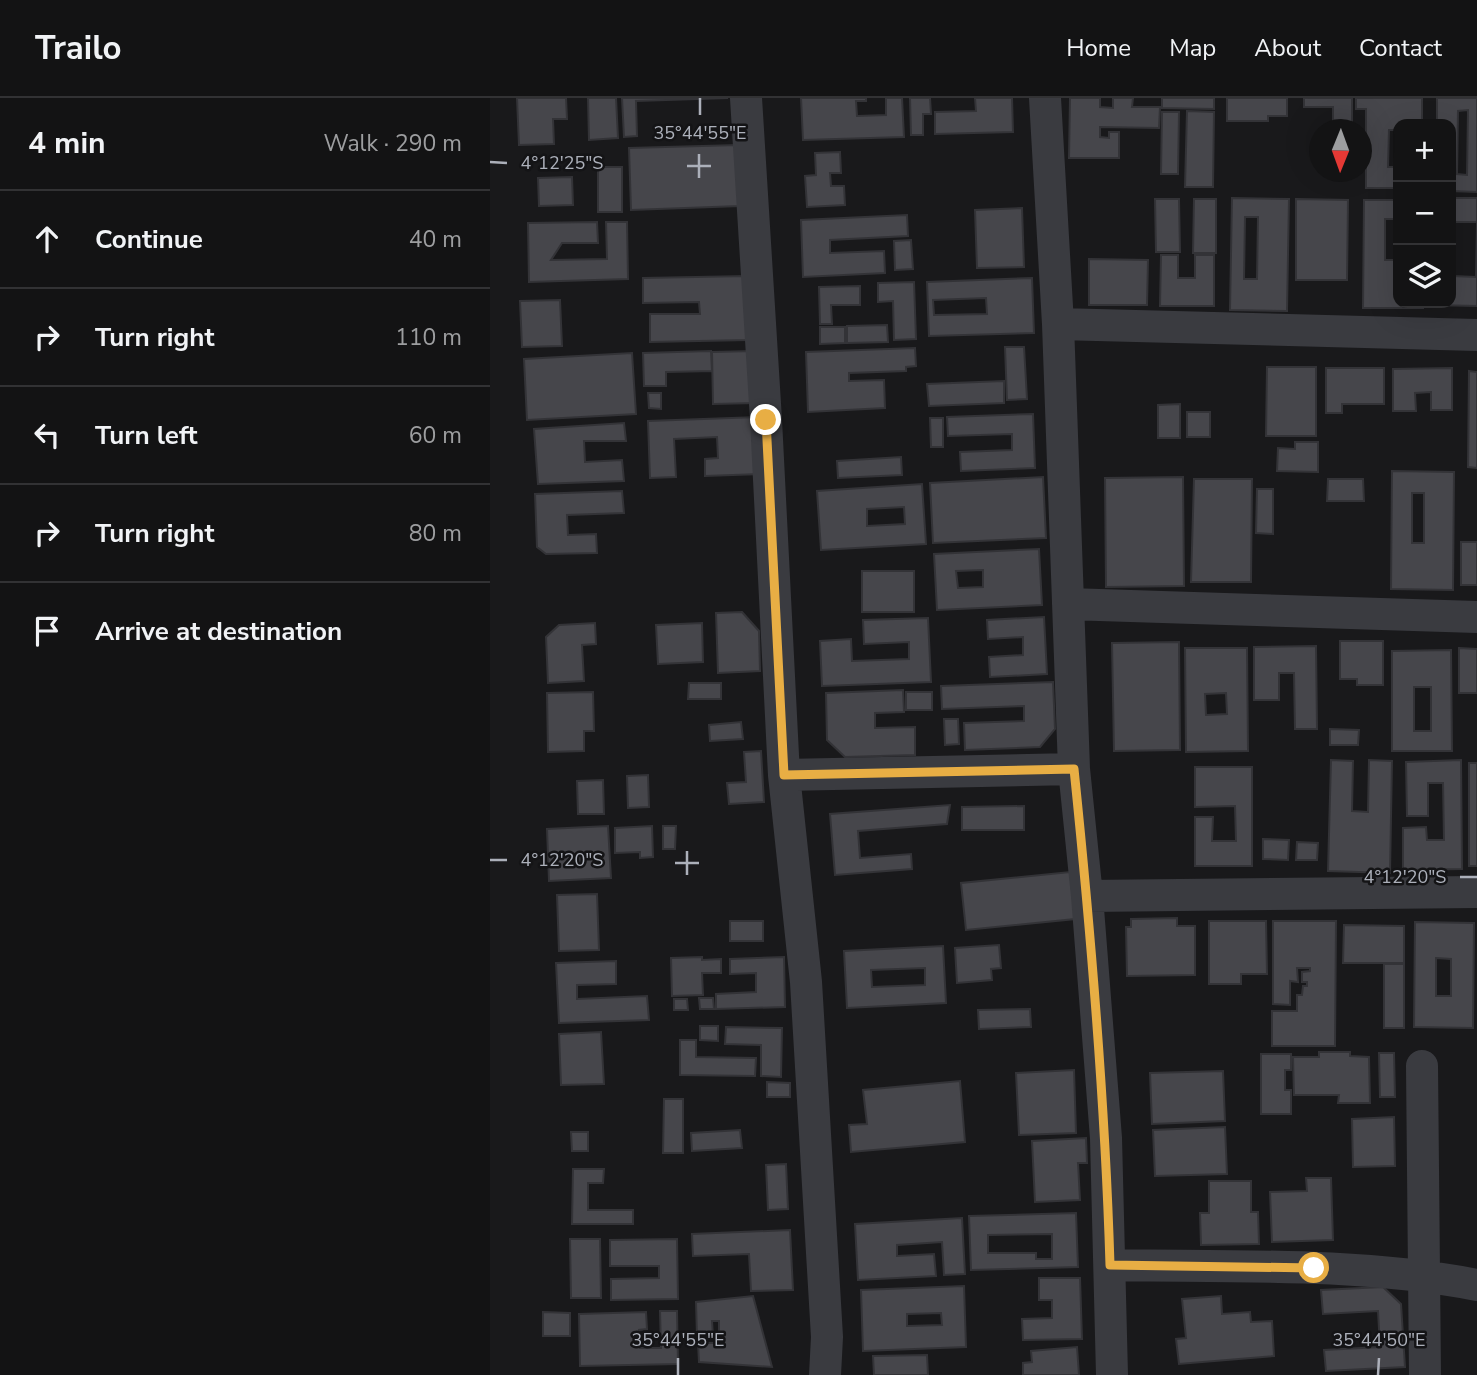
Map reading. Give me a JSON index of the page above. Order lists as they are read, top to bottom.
{
  "north": "bottom",
  "page": {
    "header": "Trailo",
    "nav": [
      "Home",
      "Map",
      "About",
      "Contact"
    ],
    "heading": ["4 min", "Walk · 290 m"],
    "map_buttons": ["+", "−"],
    "list": [
      ["Continue", "40 m"],
      ["Turn right", "110 m"],
      ["Turn left", "60 m"],
      ["Turn right", "80 m"],
      "Arrive at destination"
    ]
  },
  "coordinates": [
    "35°44'55\"E",
    "4°12'25\"S",
    "4°12'20\"S",
    "35°44'50\"E"
  ]
}
